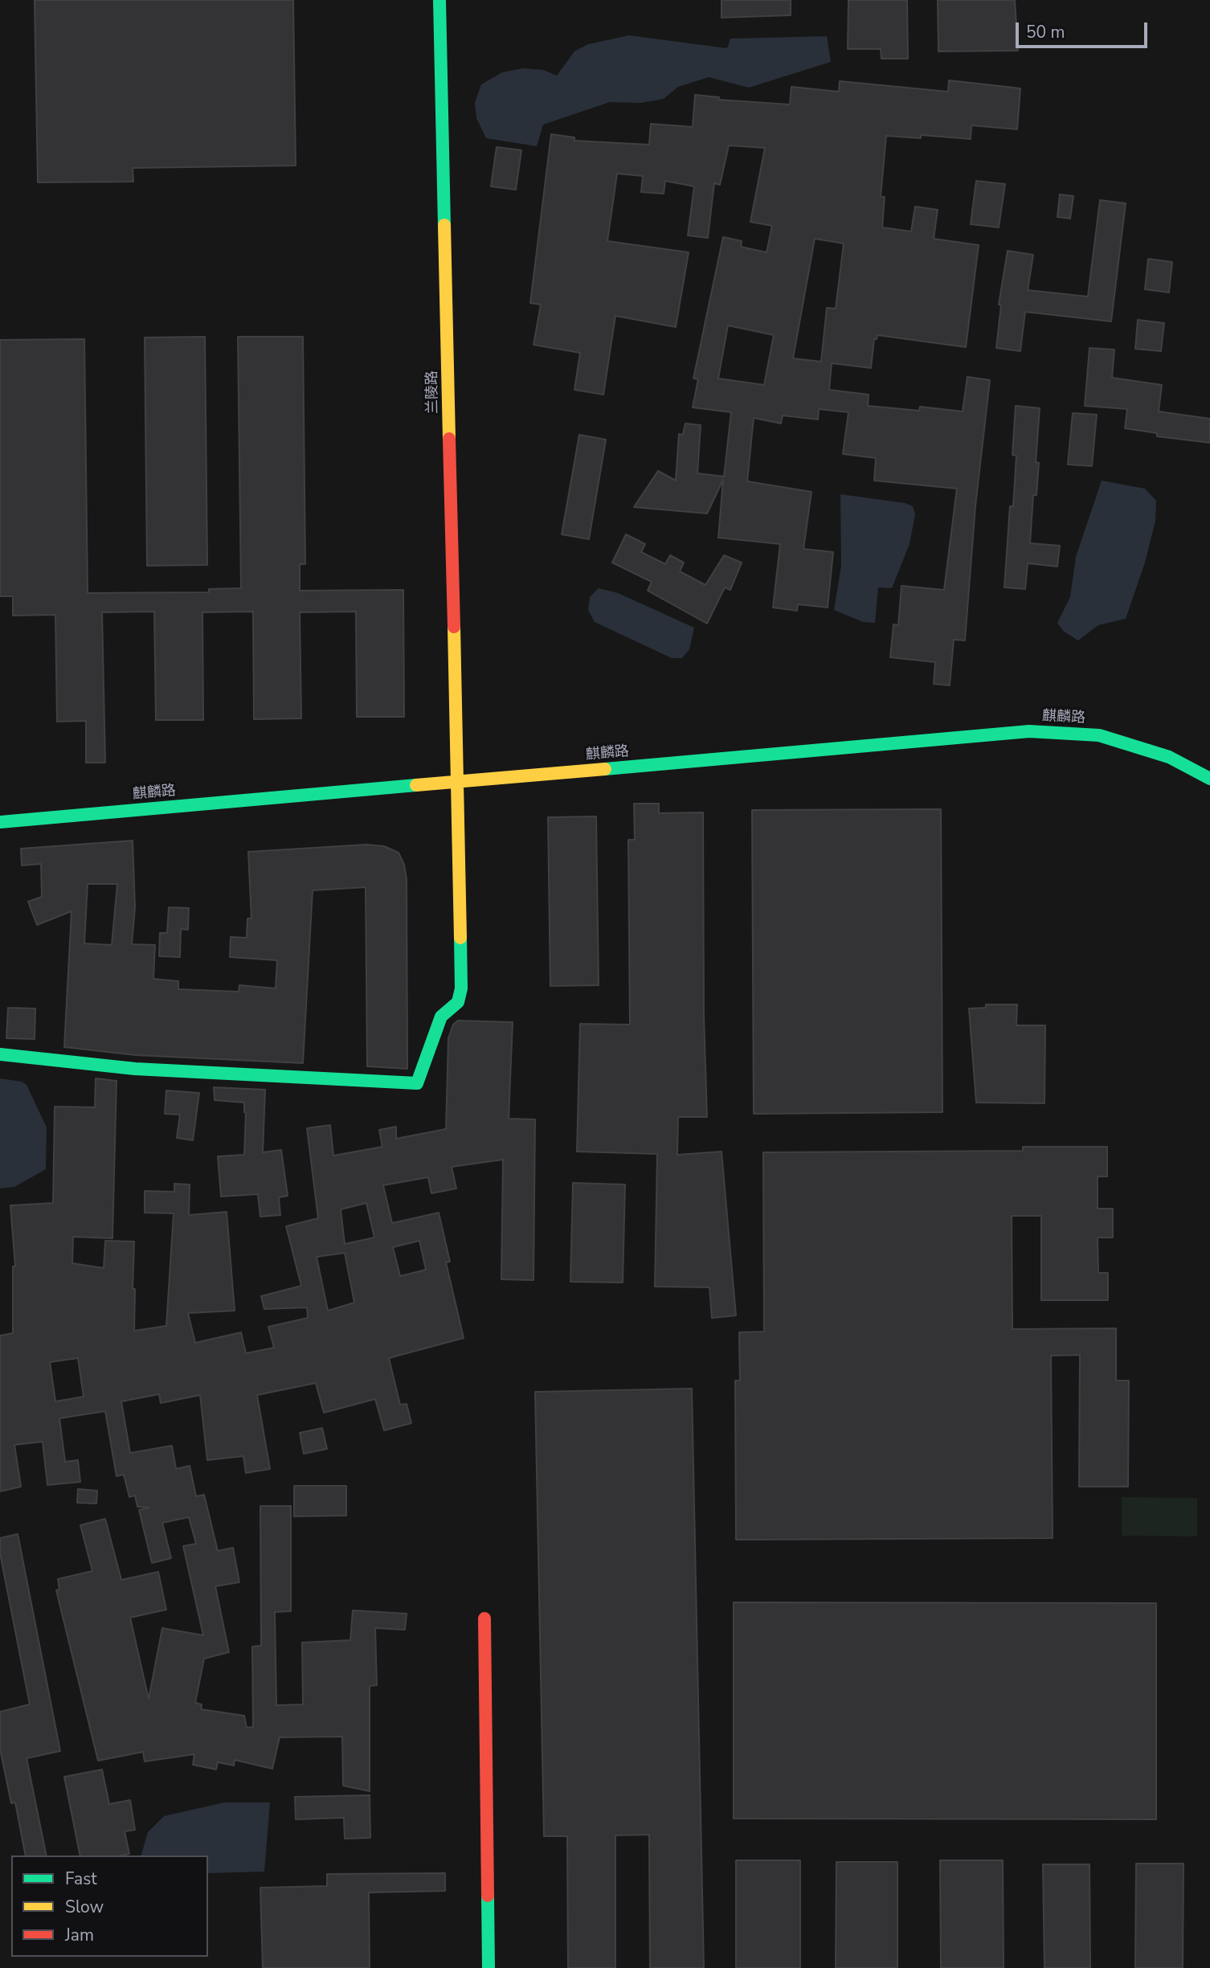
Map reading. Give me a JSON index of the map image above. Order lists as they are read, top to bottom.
{
  "streets": {
    "street": ["兰陵路", "麒麟路"]
  },
  "crossings": [
    ["兰陵路", "麒麟路"]
  ],
  "legend": ["Fast", "Slow", "Jam"],
  "scale_bar": "50 m"
}
